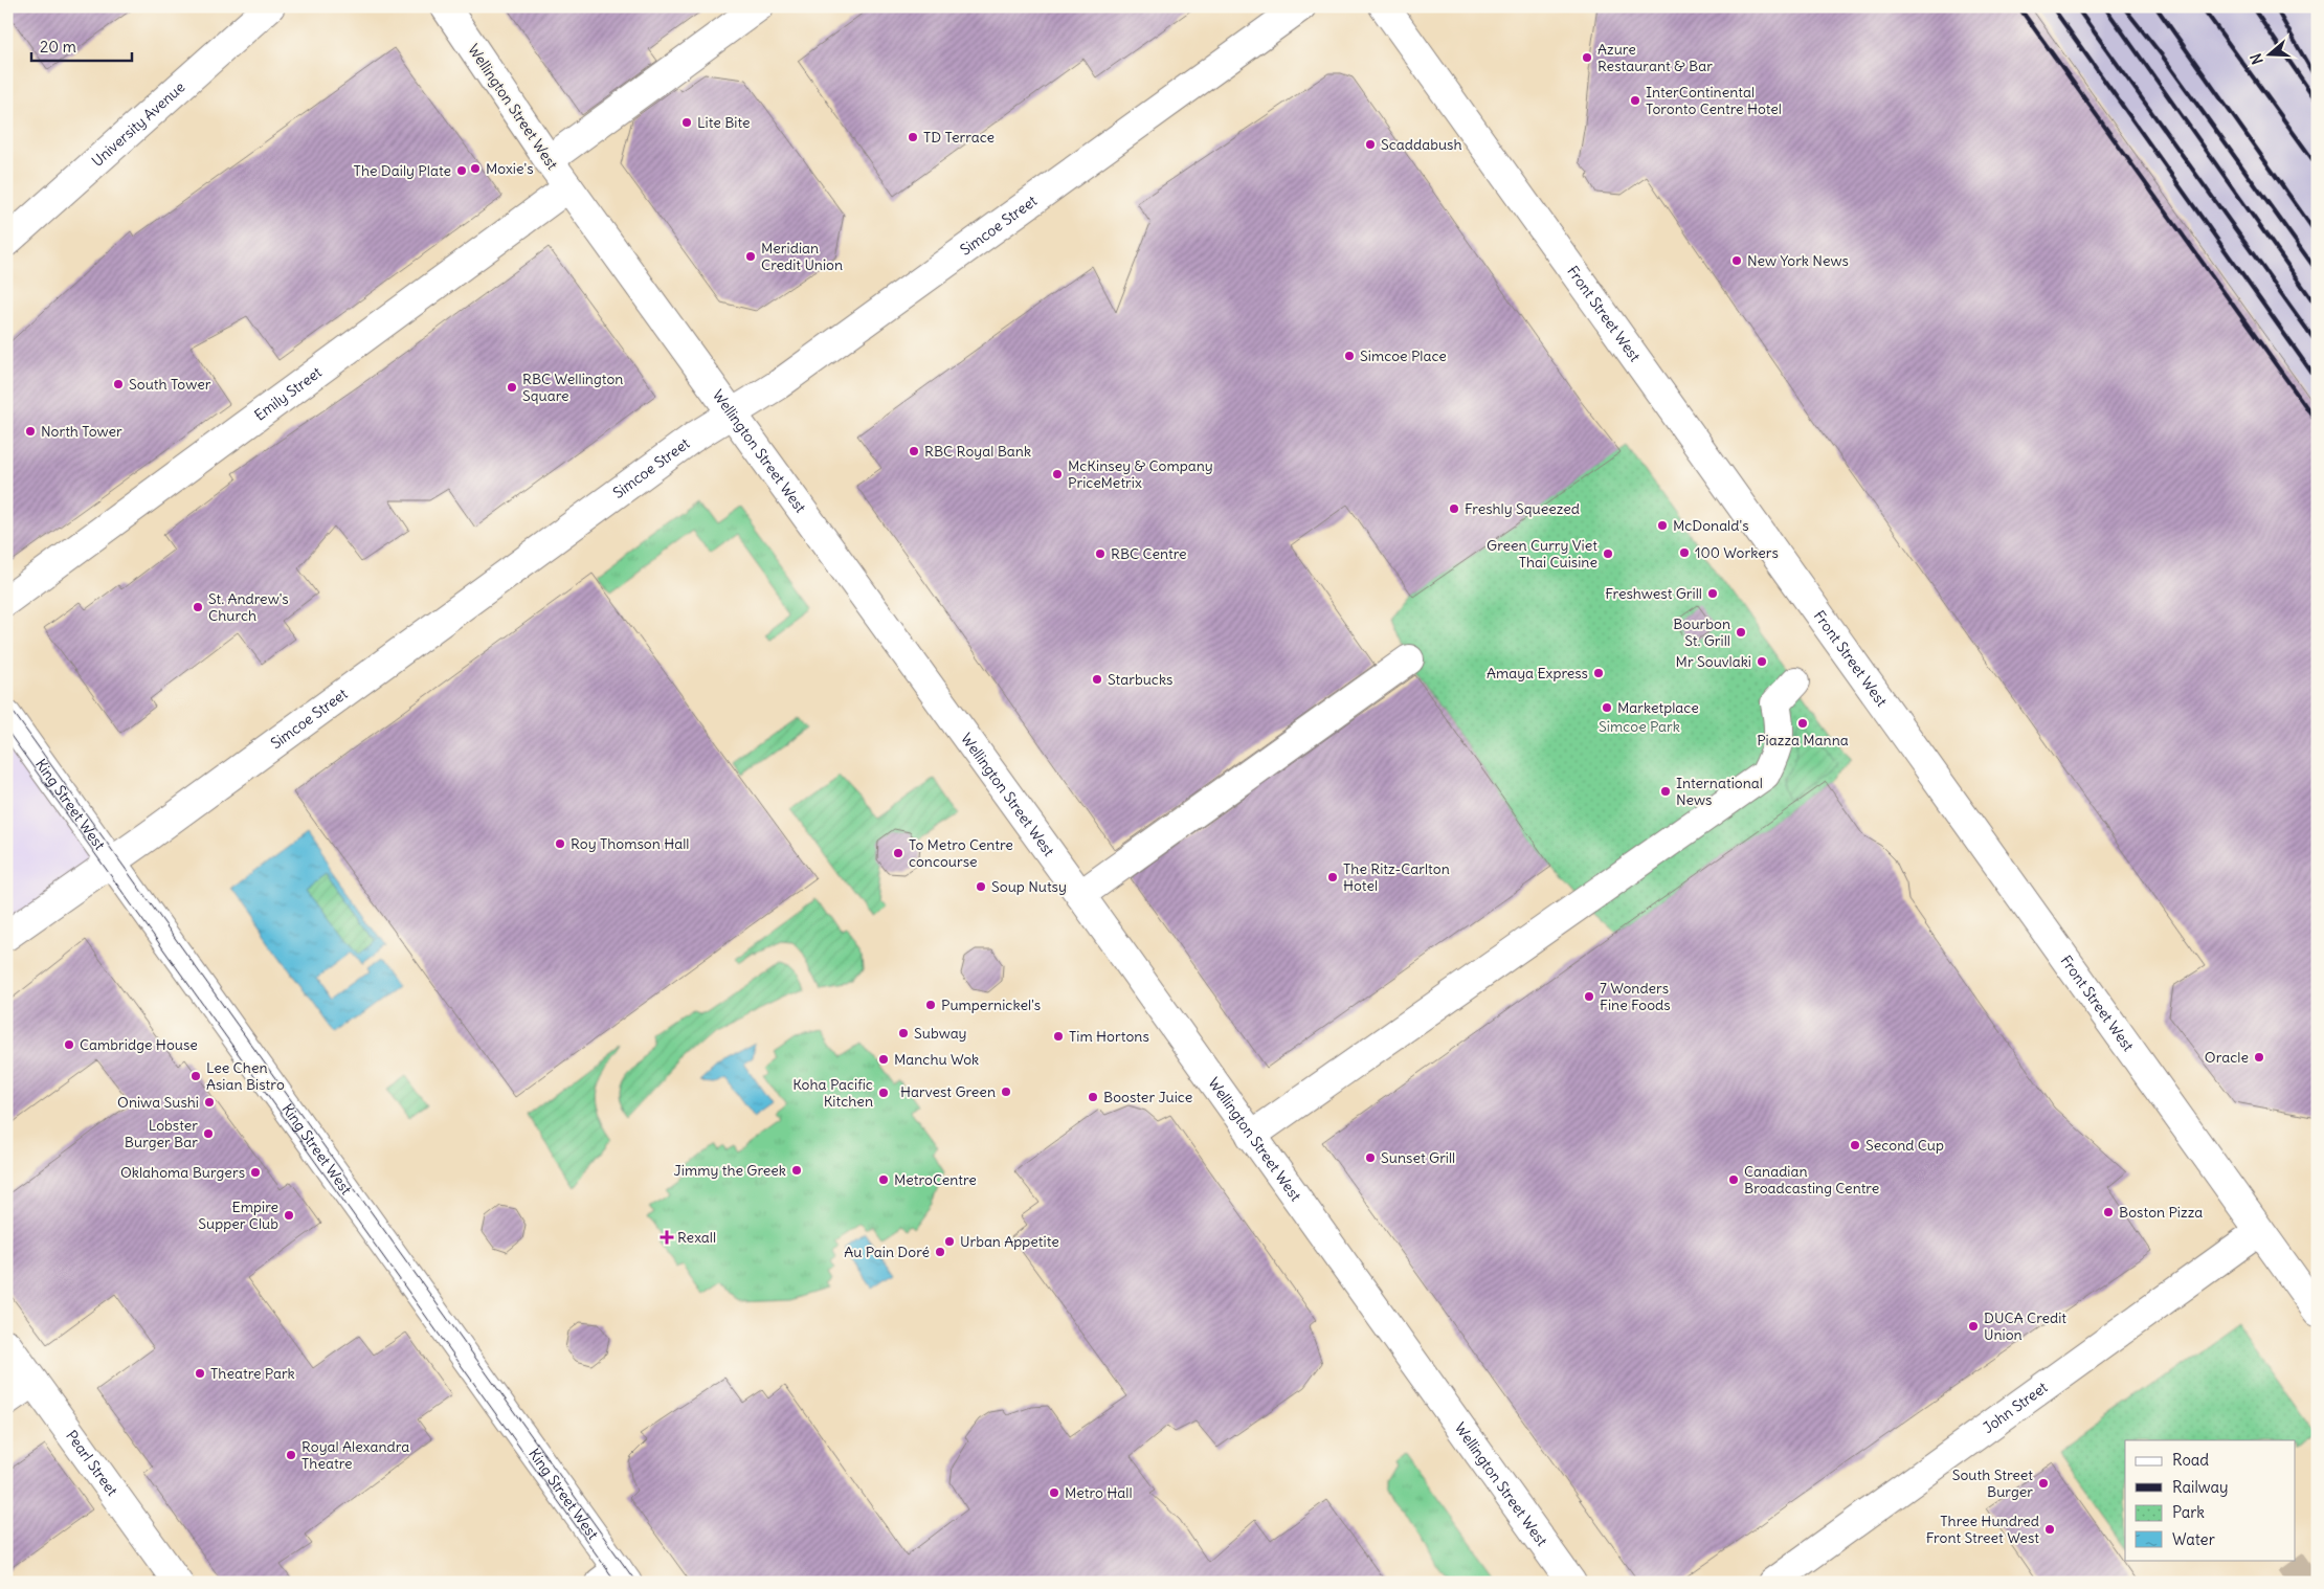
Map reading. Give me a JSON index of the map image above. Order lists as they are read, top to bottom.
{
  "streets": {
    "main road": [
      "Wellington Street West",
      "University Avenue",
      "Simcoe Street",
      "Front Street West",
      "Emily Street",
      "King Street West",
      "John Street",
      "Pearl Street"
    ]
  },
  "crossings": [
    ["Wellington Street West", "Simcoe Street"],
    ["Wellington Street West", "Emily Street"],
    ["Simcoe Street", "King Street West"],
    ["Front Street West", "John Street"]
  ],
  "parks": ["Simcoe Park"],
  "places": {
    "other": [
      "Azure Restaurant & Bar",
      "InterContinental Toronto Centre Hotel",
      "Lite Bite",
      "TD Terrace",
      "Scaddabush",
      "Moxie's",
      "The Daily Plate",
      "Meridian Credit Union",
      "New York News",
      "Simcoe Place",
      "South Tower",
      "RBC Wellington Square",
      "North Tower",
      "RBC Royal Bank",
      "McKinsey & Company PriceMetrix",
      "Freshly Squeezed",
      "McDonald's",
      "100 Workers",
      "RBC Centre",
      "Green Curry Viet Thai Cuisine",
      "Freshwest Grill",
      "St. Andrew's Church",
      "Bourbon St. Grill",
      "Mr Souvlaki",
      "Amaya Express",
      "Starbucks",
      "Marketplace",
      "Piazza Manna",
      "International News",
      "Roy Thomson Hall",
      "To Metro Centre concourse",
      "The Ritz-Carlton Hotel",
      "Soup Nutsy",
      "7 Wonders Fine Foods",
      "Pumpernickel's",
      "Subway",
      "Tim Hortons",
      "Cambridge House",
      "Oracle",
      "Manchu Wok",
      "Lee Chen Asian Bistro",
      "Harvest Green",
      "Koha Pacific Kitchen",
      "Booster Juice",
      "Oniwa Sushi",
      "Lobster Burger Bar",
      "Second Cup",
      "Sunset Grill",
      "Jimmy the Greek",
      "Oklahoma Burgers",
      "MetroCentre",
      "Canadian Broadcasting Centre",
      "Boston Pizza",
      "Empire Supper Club",
      "Urban Appetite",
      "Au Pain Doré",
      "DUCA Credit Union",
      "Theatre Park",
      "Royal Alexandra Theatre",
      "South Street Burger",
      "Metro Hall",
      "Three Hundred Front Street West"
    ],
    "health": ["Rexall"]
  },
  "legend": [
    "Road",
    "Railway",
    "Park",
    "Water"
  ],
  "scale_bar": "20 m",
  "north": "left"
}
